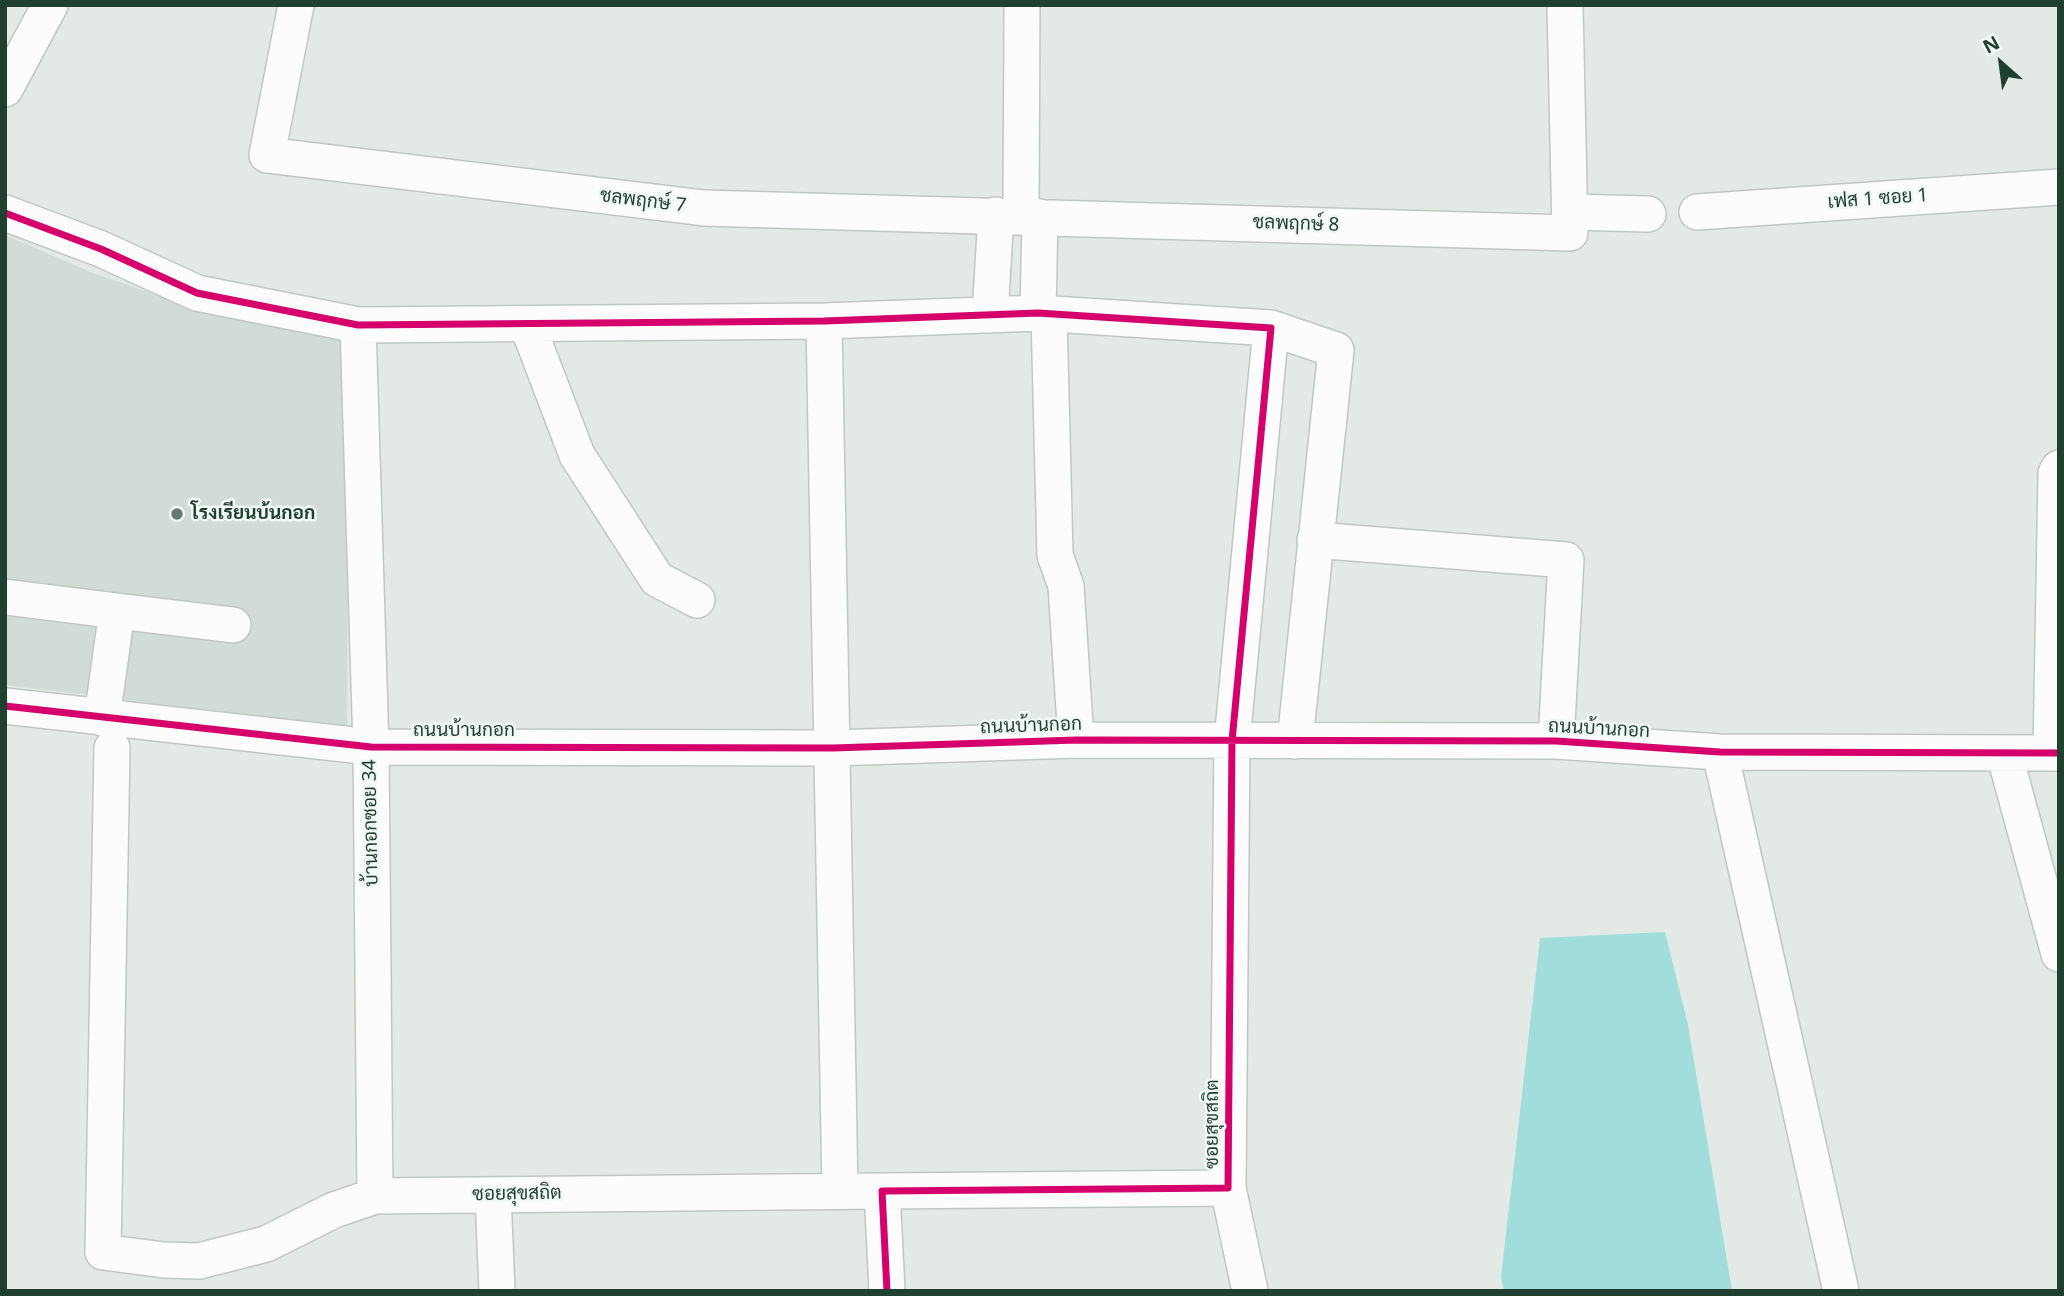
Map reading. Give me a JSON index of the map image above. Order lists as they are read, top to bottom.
{
  "streets": {
    "street": [
      "เฟส 1 ซอย 1",
      "ชลพฤกษ์ 7",
      "ชลพฤกษ์ 8",
      "ถนนบ้านกอก",
      "บ้านกอกซอย 34",
      "ซอยสุขสถิต"
    ]
  },
  "crossings": [
    ["ชลพฤกษ์ 7", "ชลพฤกษ์ 8"],
    ["ถนนบ้านกอก", "บ้านกอกซอย 34"],
    ["ถนนบ้านกอก", "ซอยสุขสถิต"],
    ["บ้านกอกซอย 34", "ซอยสุขสถิต"]
  ],
  "places": ["โรงเรียนบ้นกอก"],
  "north": "top left"
}
